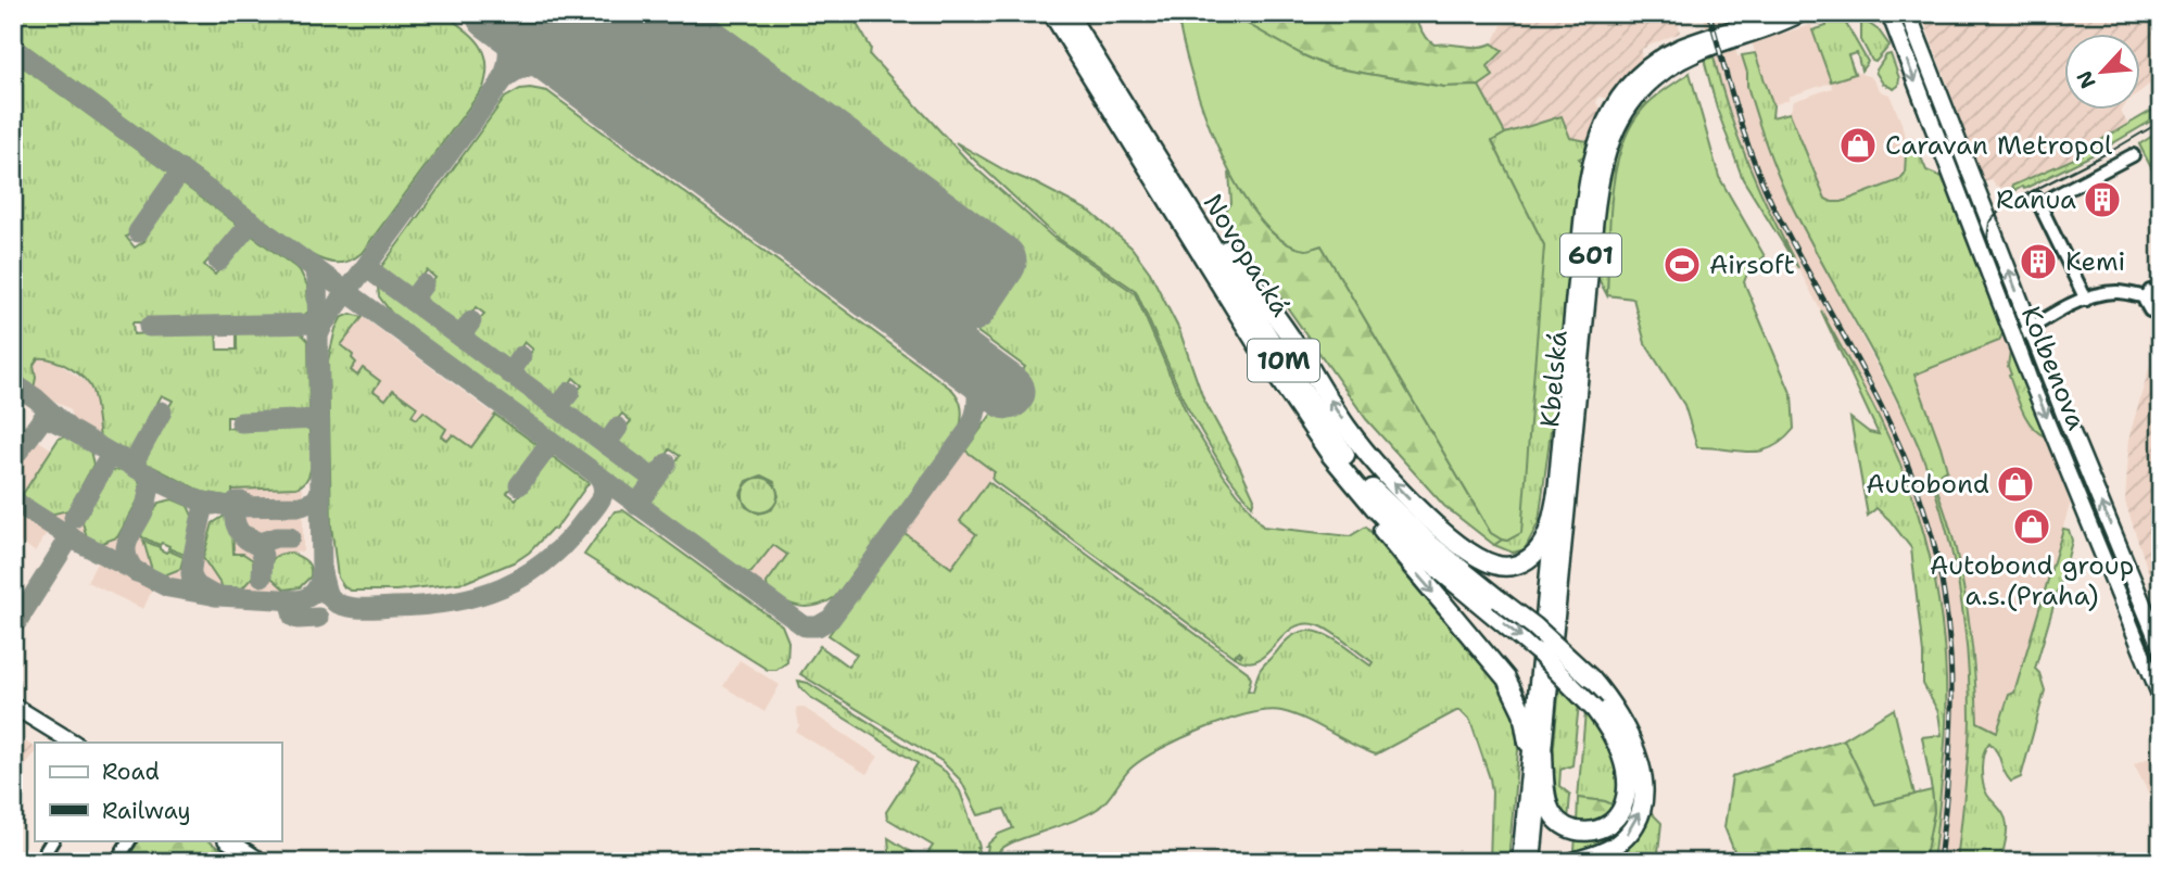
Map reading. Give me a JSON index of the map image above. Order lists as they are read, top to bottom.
{
  "streets": {
    "highway": [
      "Novopacká",
      "601",
      "10M",
      "Kbelská"
    ],
    "main road": ["Kolbenova"]
  },
  "crossings": [
    ["Novopacká", "10M"],
    ["10M", "Kbelská"]
  ],
  "places": {
    "shop": ["Caravan Metropol", "Autobond", "Autobond group a.s.(Praha)"],
    "building": ["Ranua", "Kemi"],
    "sports": ["Airsoft"]
  },
  "legend": ["Road", "Railway"],
  "north": "bottom left"
}
